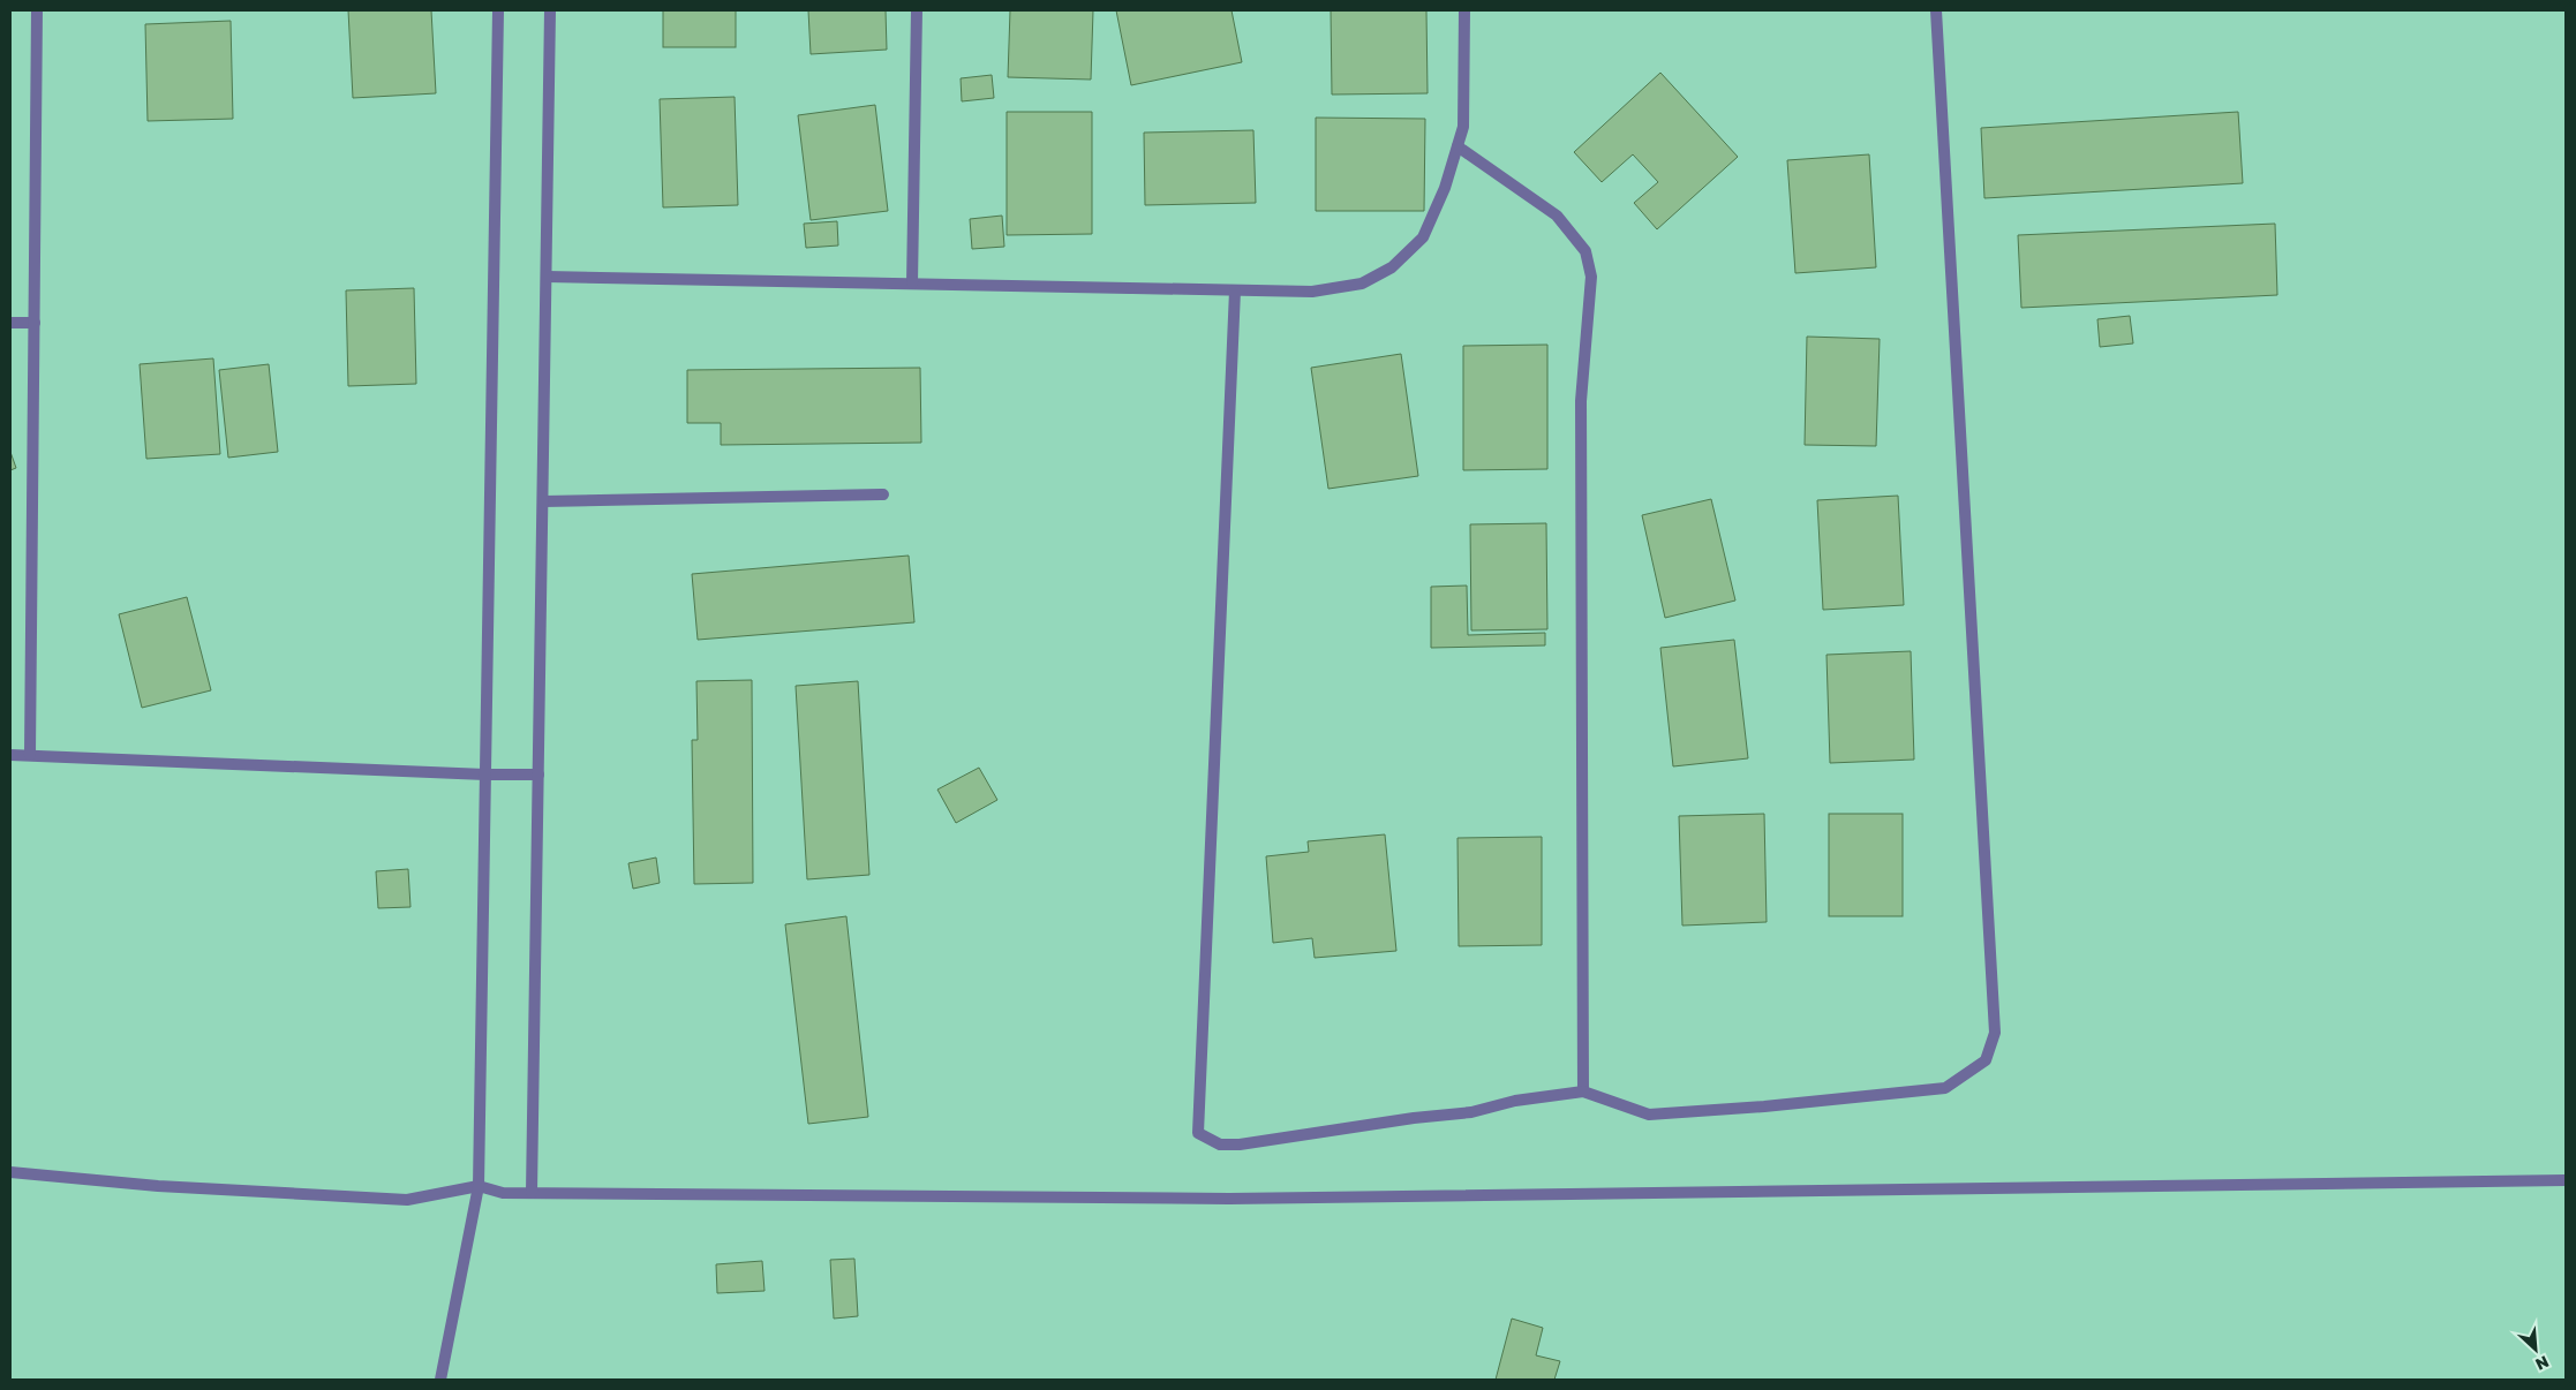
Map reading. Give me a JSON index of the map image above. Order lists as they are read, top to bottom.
{
  "north": "bottom right"
}
